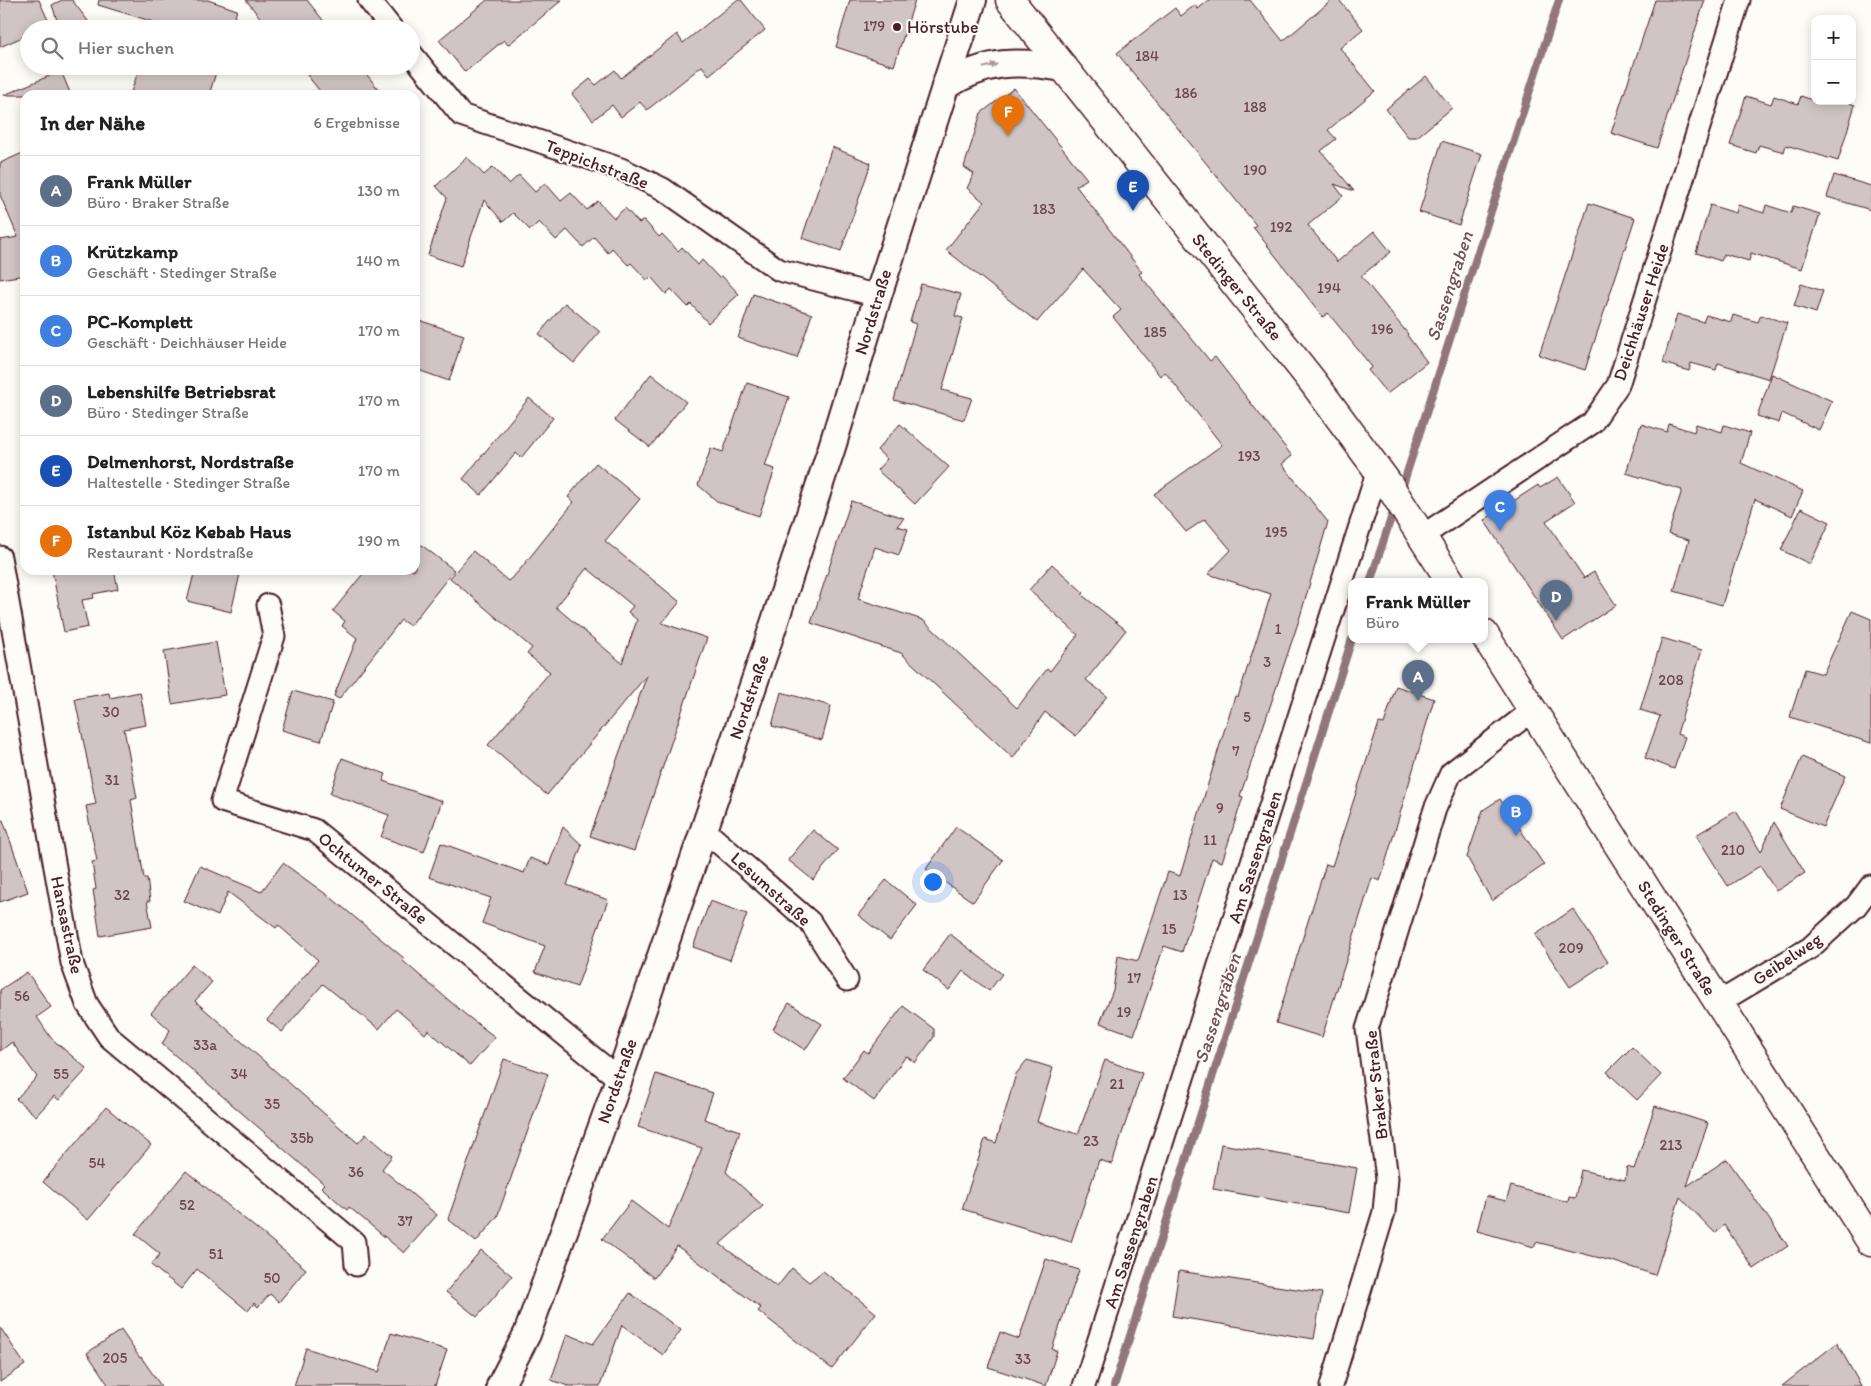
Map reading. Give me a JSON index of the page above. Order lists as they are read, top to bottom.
{
  "streets": {
    "main road": ["Stedinger Straße"],
    "street": [
      "Teppichstraße",
      "Nordstraße",
      "Deichhäuser Heide",
      "Am Sassengraben",
      "Ochtumer Straße",
      "Lesumstraße",
      "Hansastraße",
      "Geibelweg",
      "Braker Straße"
    ]
  },
  "crossings": [
    ["Teppichstraße", "Nordstraße"],
    ["Stedinger Straße", "Deichhäuser Heide"],
    ["Stedinger Straße", "Am Sassengraben"],
    ["Stedinger Straße", "Geibelweg"],
    ["Stedinger Straße", "Braker Straße"],
    ["Nordstraße", "Ochtumer Straße"],
    ["Nordstraße", "Lesumstraße"]
  ],
  "water": ["Sassengraben"],
  "places": ["Hörstube"],
  "house_numbers": [
    "179",
    "184",
    "186",
    "188",
    "190",
    "183",
    "192",
    "194",
    "196",
    "185",
    "193",
    "195",
    "1",
    "3",
    "208",
    "30",
    "5",
    "7",
    "31",
    "9",
    "11",
    "210",
    "32",
    "13",
    "15",
    "209",
    "17",
    "56",
    "19",
    "33a",
    "55",
    "34",
    "21",
    "35",
    "35b",
    "23",
    "213",
    "54",
    "36",
    "52",
    "37",
    "51",
    "50",
    "205",
    "33"
  ],
  "page": {
    "map_buttons": ["+", "−"],
    "search": "Hier suchen",
    "heading": ["In der Nähe", "6 Ergebnisse"],
    "pins": [
      "F",
      "E",
      "C",
      "D",
      "A",
      "B"
    ],
    "list": [
      {
        "mark": "A",
        "name": "Frank Müller",
        "note": "Büro · Braker Straße",
        "value": "130 m"
      },
      {
        "mark": "B",
        "name": "Krützkamp",
        "note": "Geschäft · Stedinger Straße",
        "value": "140 m"
      },
      {
        "mark": "C",
        "name": "PC-Komplett",
        "note": "Geschäft · Deichhäuser Heide",
        "value": "170 m"
      },
      {
        "mark": "D",
        "name": "Lebenshilfe Betriebsrat",
        "note": "Büro · Stedinger Straße",
        "value": "170 m"
      },
      {
        "mark": "E",
        "name": "Delmenhorst, Nordstraße",
        "note": "Haltestelle · Stedinger Straße",
        "value": "170 m"
      },
      {
        "mark": "F",
        "name": "Istanbul Köz Kebab Haus",
        "note": "Restaurant · Nordstraße",
        "value": "190 m"
      }
    ],
    "popup": ["Frank Müller", "Büro"]
  }
}
